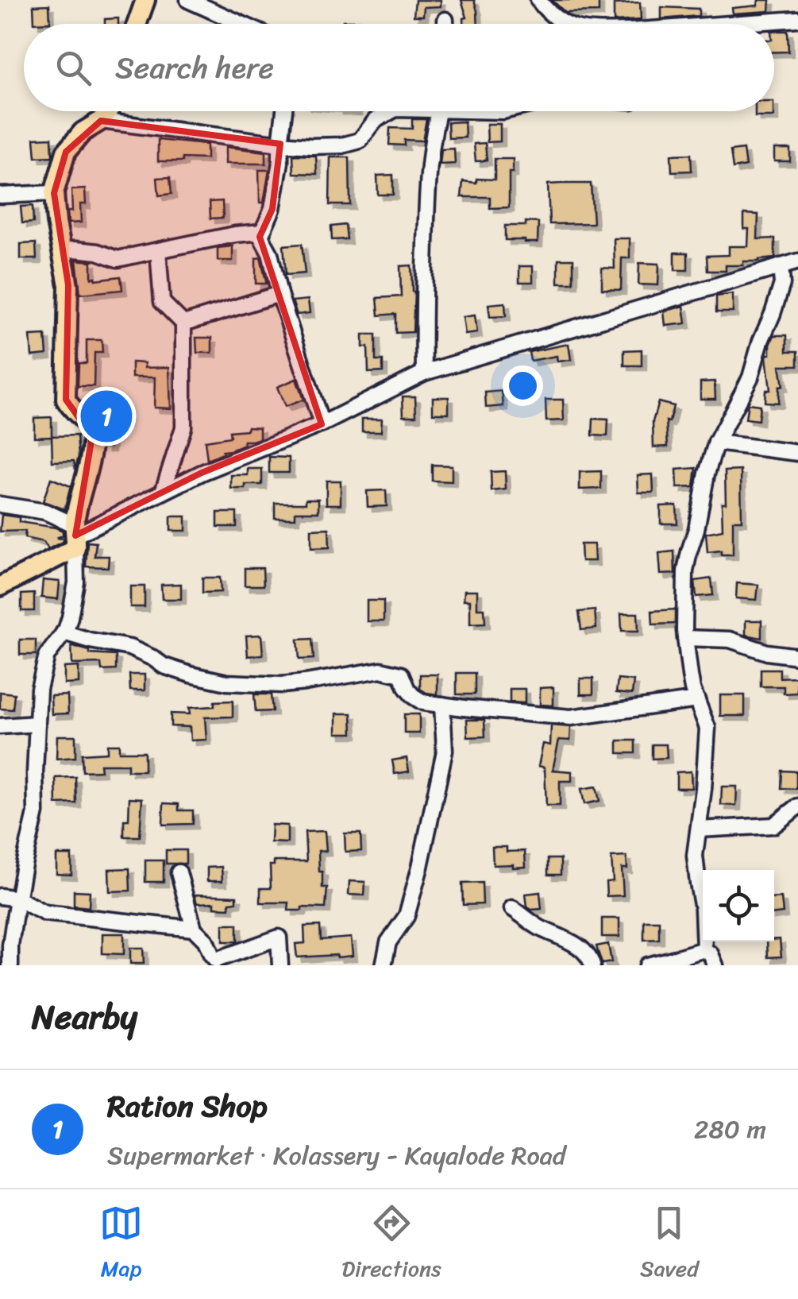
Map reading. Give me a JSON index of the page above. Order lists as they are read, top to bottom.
{
  "page": {
    "search": "Search here",
    "pins": "1",
    "heading": "Nearby",
    "list": [
      {
        "mark": "1",
        "name": "Ration Shop",
        "note": "Supermarket · Kolassery - Kayalode Road",
        "value": "280 m"
      }
    ],
    "nav": ["Map", "Directions", "Saved"]
  }
}
